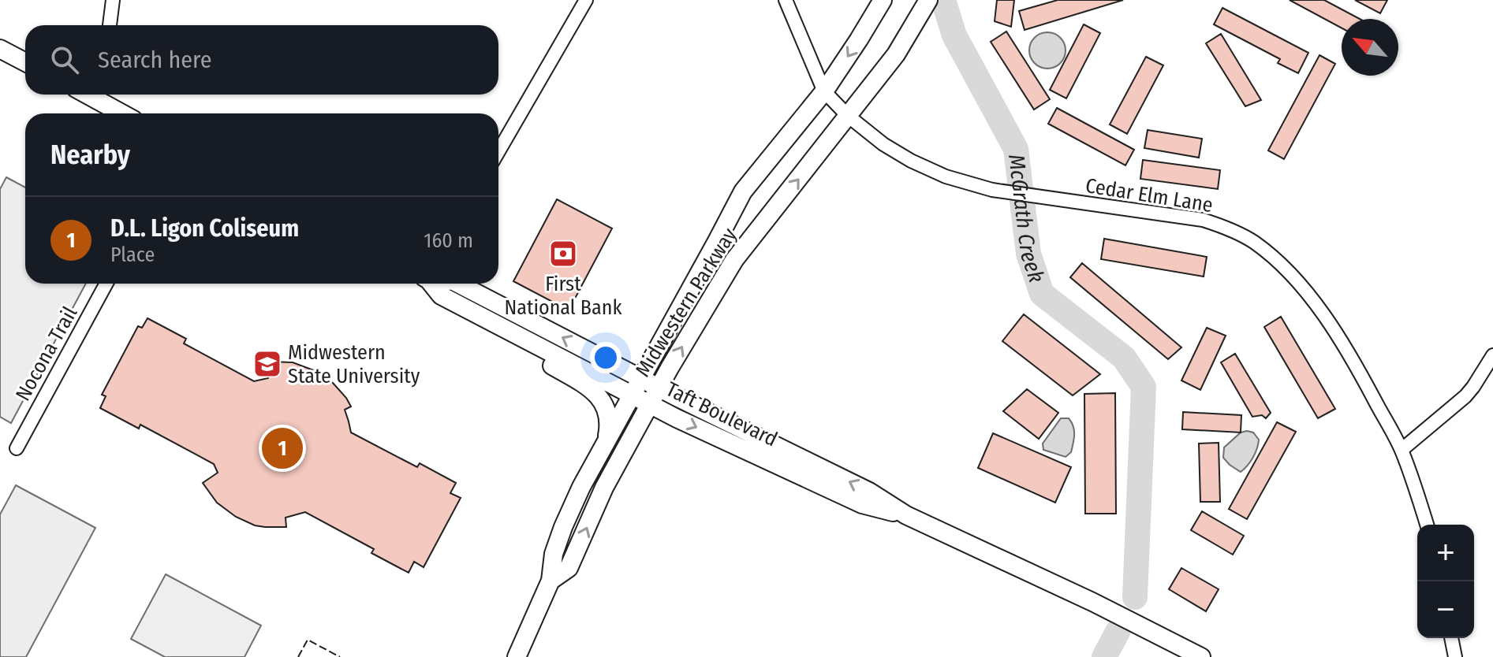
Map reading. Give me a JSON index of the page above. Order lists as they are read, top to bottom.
{
  "streets": {
    "main road": ["Midwestern Parkway", "Taft Boulevard"],
    "street": ["Cedar Elm Lane", "Nocona Trail"]
  },
  "crossings": [
    ["Cedar Elm Lane", "Midwestern Parkway"],
    ["Midwestern Parkway", "Taft Boulevard"]
  ],
  "water": ["McGrath Creek"],
  "places": {
    "bank": ["First National Bank"],
    "school or university": ["Midwestern State University"]
  },
  "north": "top left",
  "page": {
    "search": "Search here",
    "heading": "Nearby",
    "list": [
      {
        "mark": "1",
        "name": "D.L. Ligon Coliseum",
        "note": "Place",
        "value": "160 m"
      }
    ],
    "pins": "1",
    "map_buttons": ["+", "−"]
  }
}
